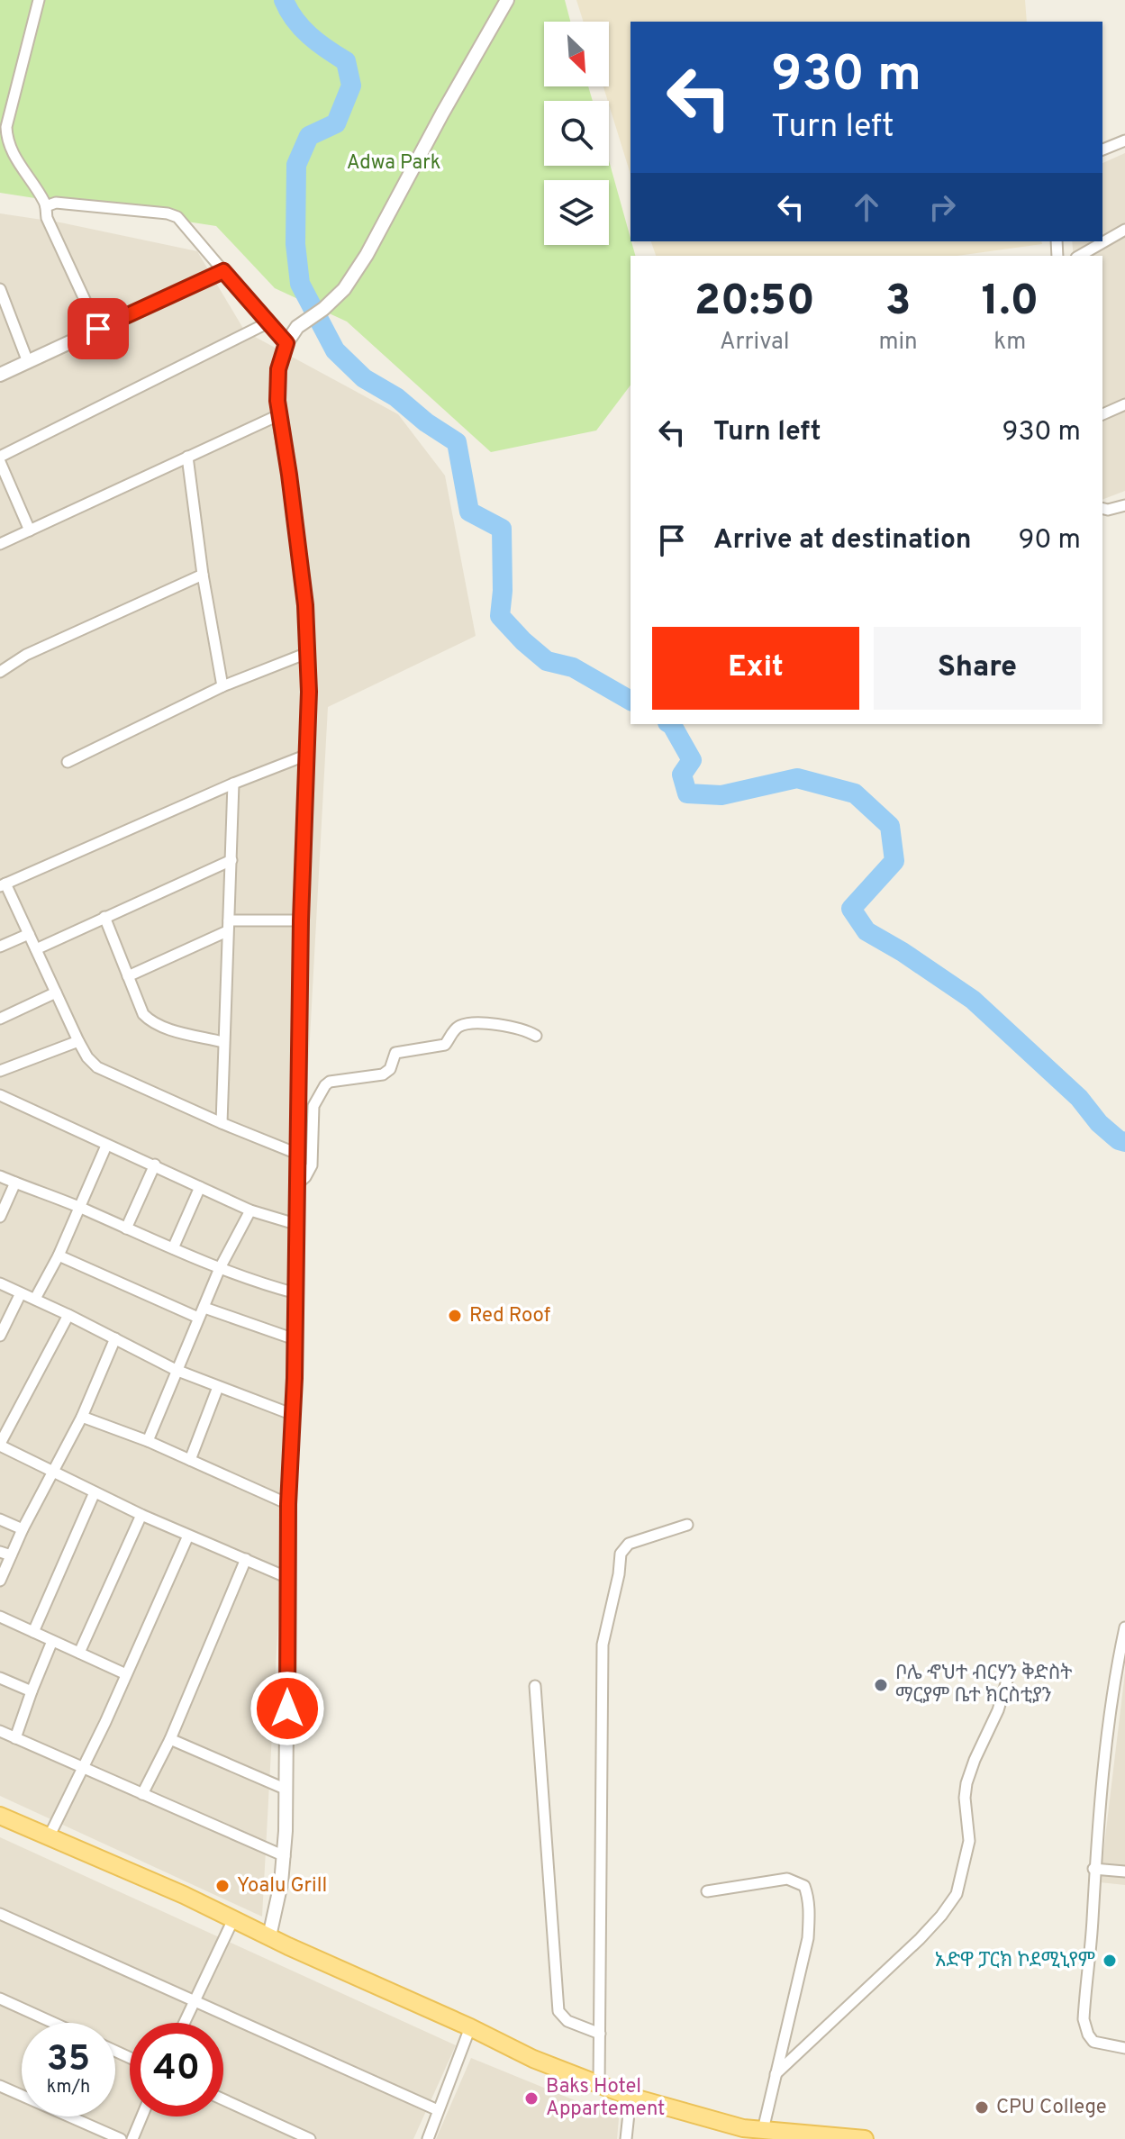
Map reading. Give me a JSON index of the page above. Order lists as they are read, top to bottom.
{
  "parks": ["Adwa Park"],
  "places": [
    "Red Roof",
    "ቦሌ ኆህተ ብርሃን ቅድስት ማርያም ቤተ ክርስቲያን",
    "Yoalu Grill",
    "አድዋ ፓርክ ኮደሚኒየም",
    "Baks Hotel Appartement",
    "CPU College"
  ],
  "north": "bottom right",
  "page": {
    "turn": ["930 m", "Turn left"],
    "eta": [
      "20:50",
      "Arrival",
      "3",
      "min",
      "1.0",
      "km"
    ],
    "list": [
      {
        "name": "Turn left",
        "value": "930 m"
      },
      {
        "name": "Arrive at destination",
        "value": "90 m"
      }
    ],
    "buttons": ["Exit", "Share"],
    "speed": "35 km/h",
    "limit": "40"
  }
}
